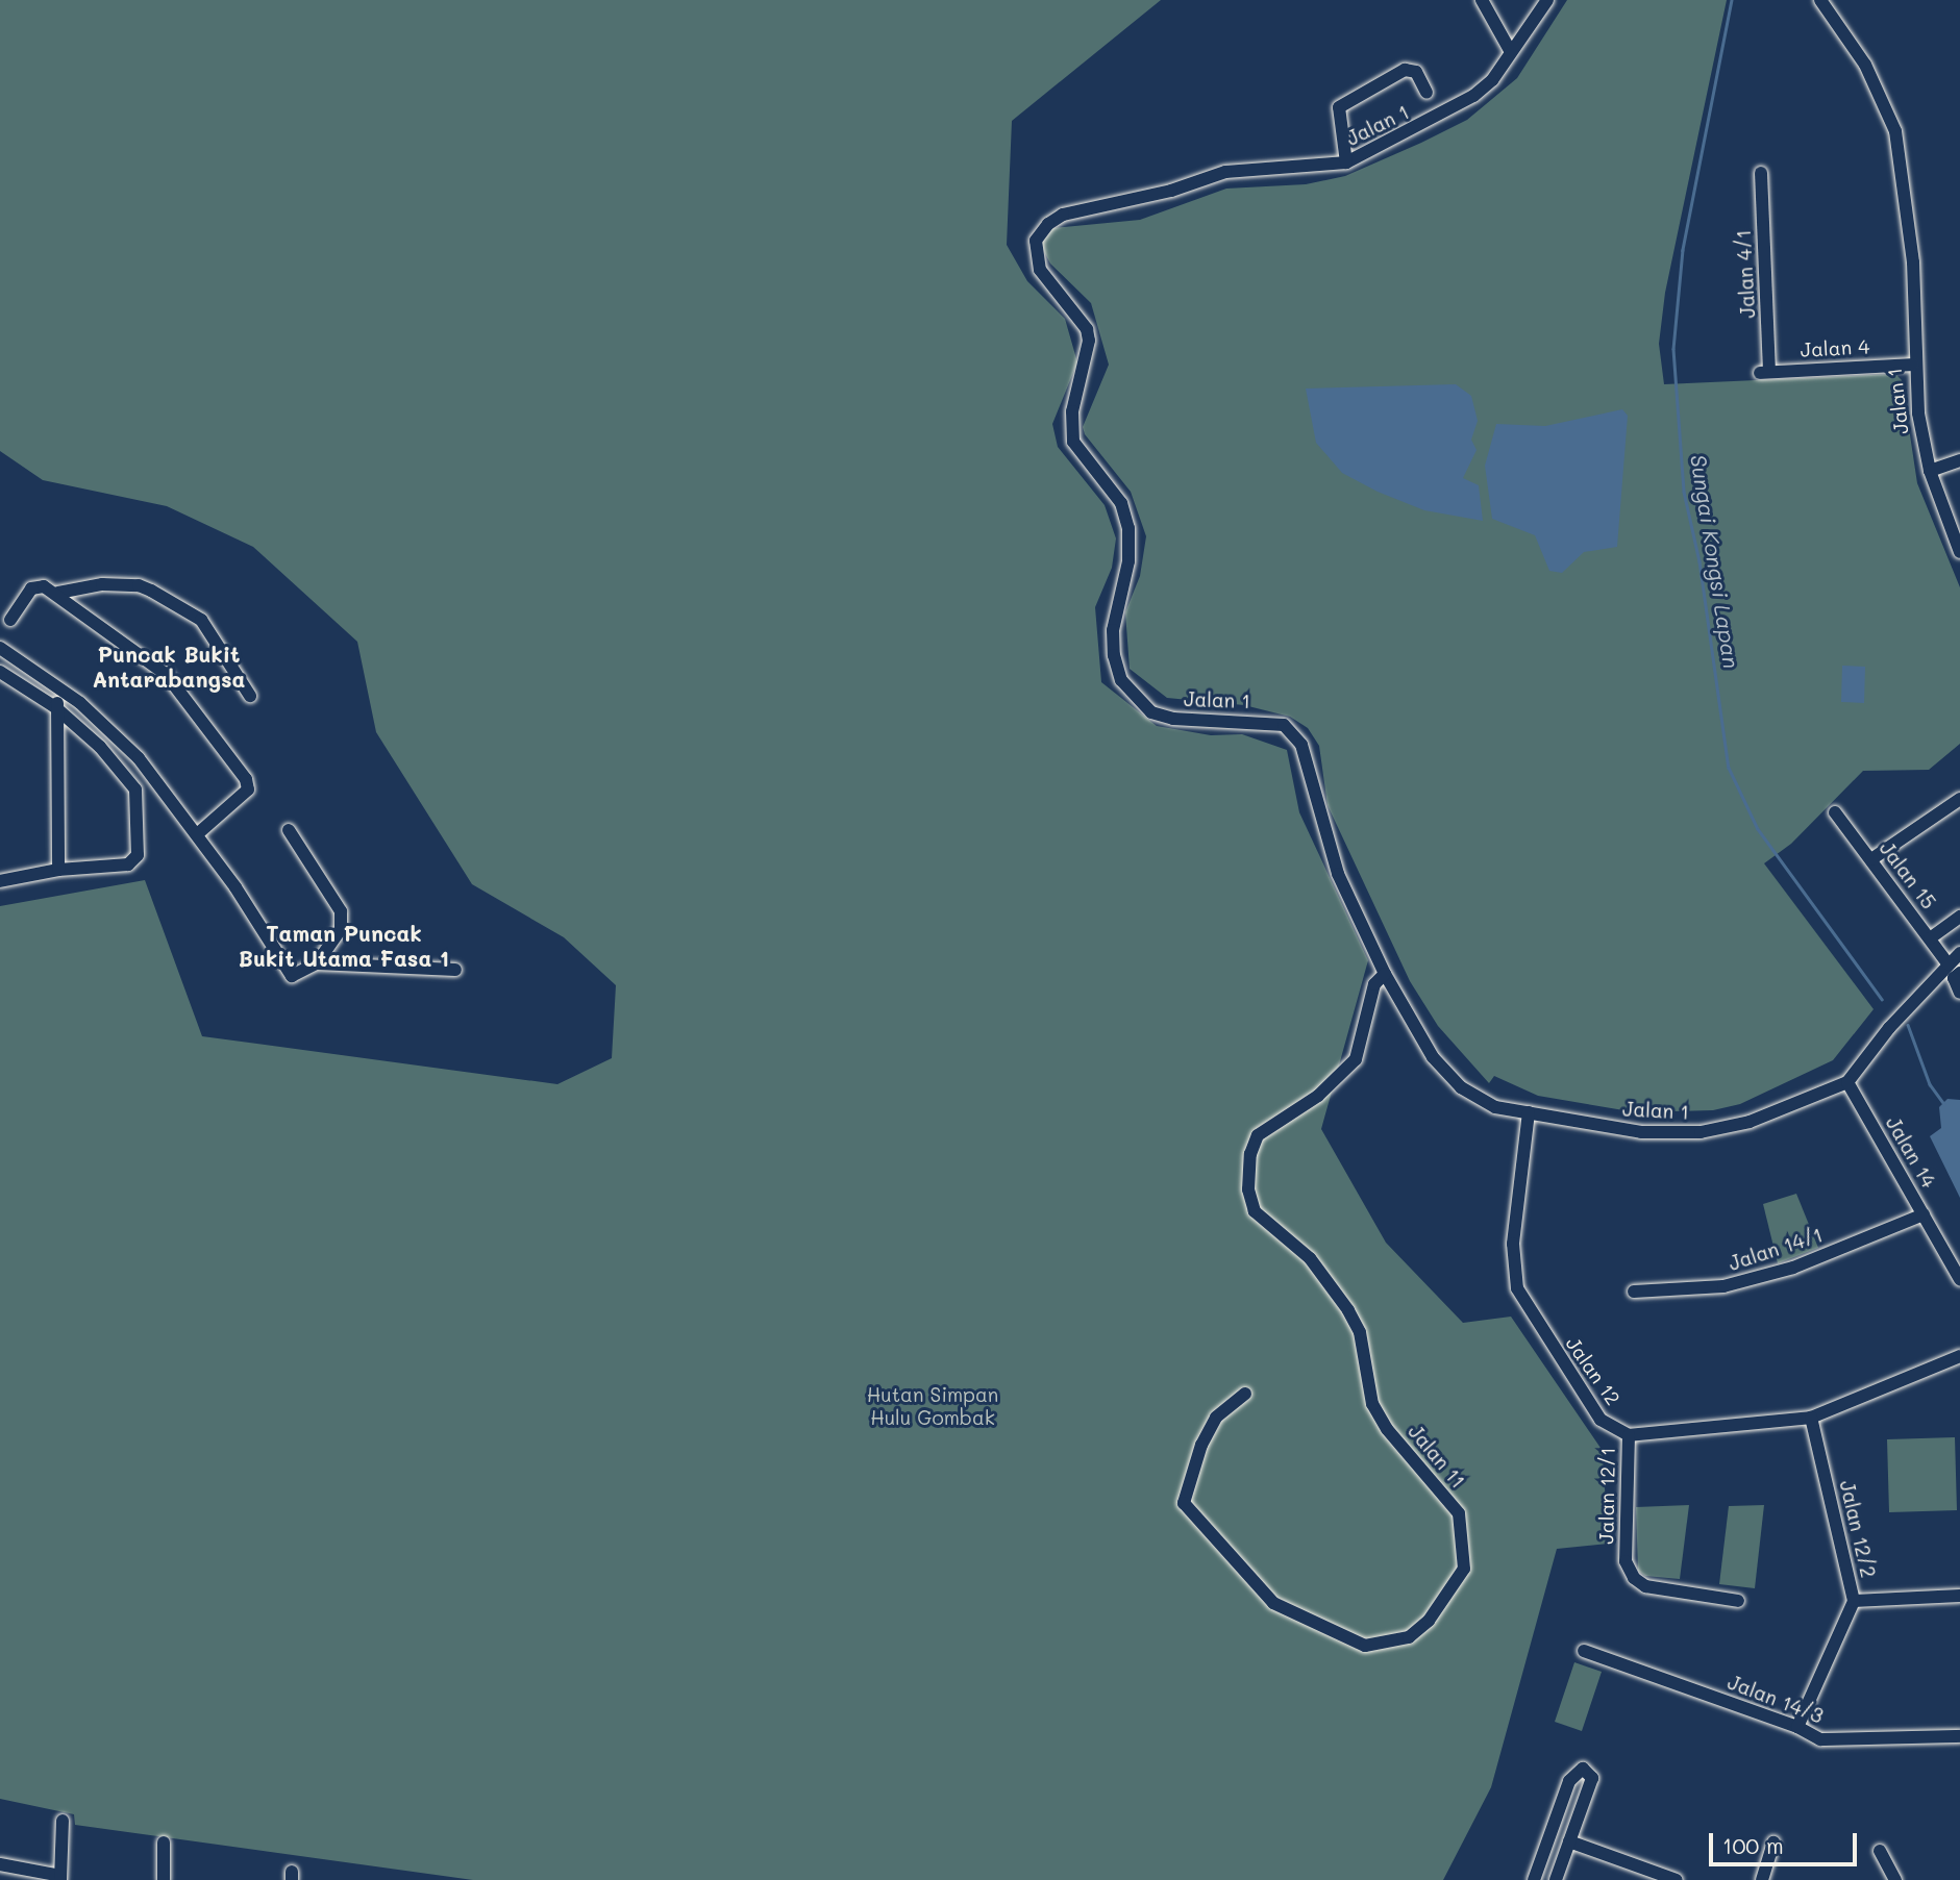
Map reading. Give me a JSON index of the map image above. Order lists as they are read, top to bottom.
{
  "streets": {
    "street": [
      "Jalan 1",
      "Jalan 4/1",
      "Jalan 4",
      "Jalan 15",
      "Jalan 14",
      "Jalan 14/1",
      "Jalan 12",
      "Jalan 11",
      "Jalan 12/1",
      "Jalan 12/2",
      "Jalan 14/3"
    ]
  },
  "crossings": [
    ["Jalan 1", "Jalan 4"],
    ["Jalan 1", "Jalan 15"],
    ["Jalan 1", "Jalan 14"],
    ["Jalan 1", "Jalan 12"],
    ["Jalan 1", "Jalan 11"],
    ["Jalan 4/1", "Jalan 4"],
    ["Jalan 14", "Jalan 14/1"],
    ["Jalan 12", "Jalan 12/1"],
    ["Jalan 12/2", "Jalan 14/3"]
  ],
  "districts": ["Puncak Bukit Antarabangsa", "Taman Puncak Bukit Utama Fasa 1"],
  "water": ["Sungai Kongsi Lapan"],
  "parks": ["Hutan Simpan Hulu Gombak"],
  "scale_bar": "100 m"
}
